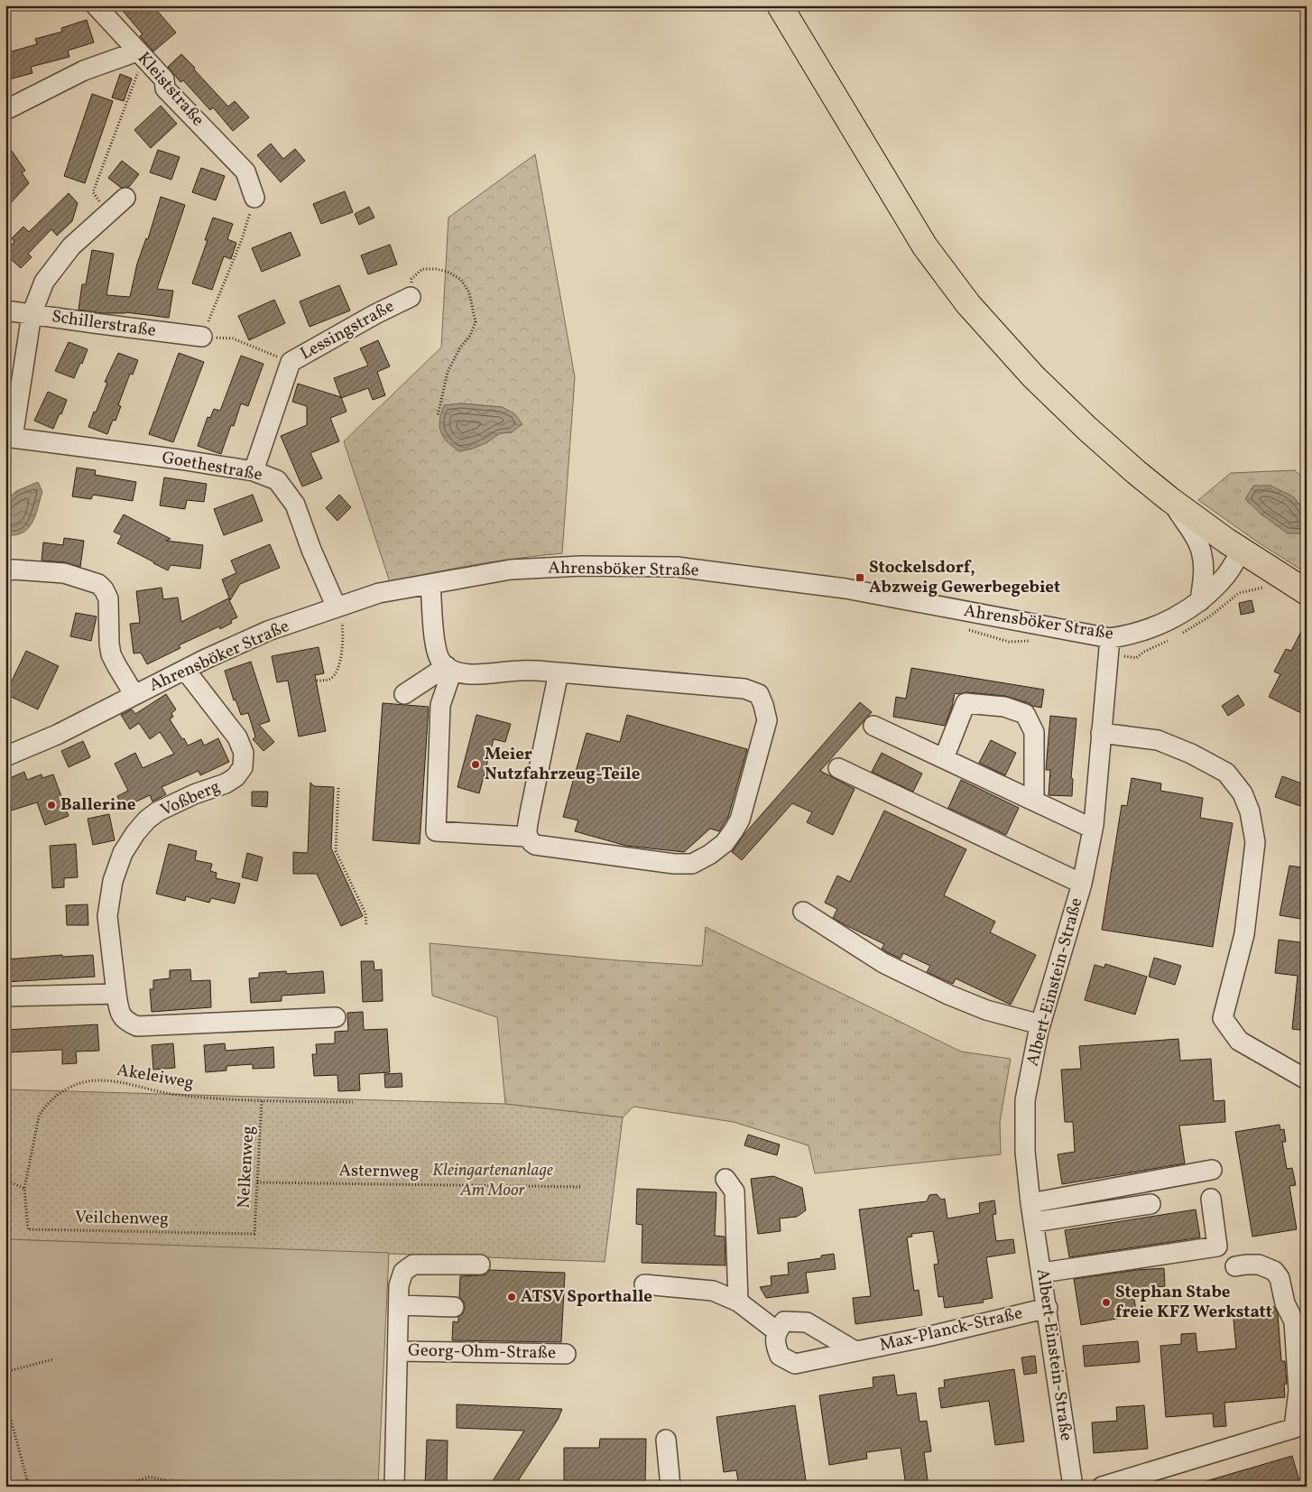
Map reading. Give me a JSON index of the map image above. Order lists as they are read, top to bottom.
{
  "streets": {
    "street": [
      "Kleiststraße",
      "Schillerstraße",
      "Lessingstraße",
      "Goethestraße",
      "Ahrensböker Straße",
      "Voßberg",
      "Albert-Einstein-Straße",
      "Max-Planck-Straße",
      "Georg-Ohm-Straße"
    ],
    "path": [
      "Akeleiweg",
      "Nelkenweg",
      "Asternweg",
      "Veilchenweg"
    ]
  },
  "crossings": [
    ["Lessingstraße", "Goethestraße"],
    ["Goethestraße", "Ahrensböker Straße"],
    ["Ahrensböker Straße", "Voßberg"],
    ["Ahrensböker Straße", "Albert-Einstein-Straße"],
    ["Albert-Einstein-Straße", "Max-Planck-Straße"],
    ["Akeleiweg", "Nelkenweg"],
    ["Akeleiweg", "Veilchenweg"],
    ["Nelkenweg", "Asternweg"],
    ["Nelkenweg", "Veilchenweg"]
  ],
  "parks": ["Kleingartenanlage Am Moor"],
  "places": {
    "transit": ["Stockelsdorf, Abzweig Gewerbegebiet"],
    "other": [
      "Meier Nutzfahrzeug-Teile",
      "Ballerine",
      "ATSV Sporthalle",
      "Stephan Stabe freie KFZ Werkstatt"
    ]
  }
}
